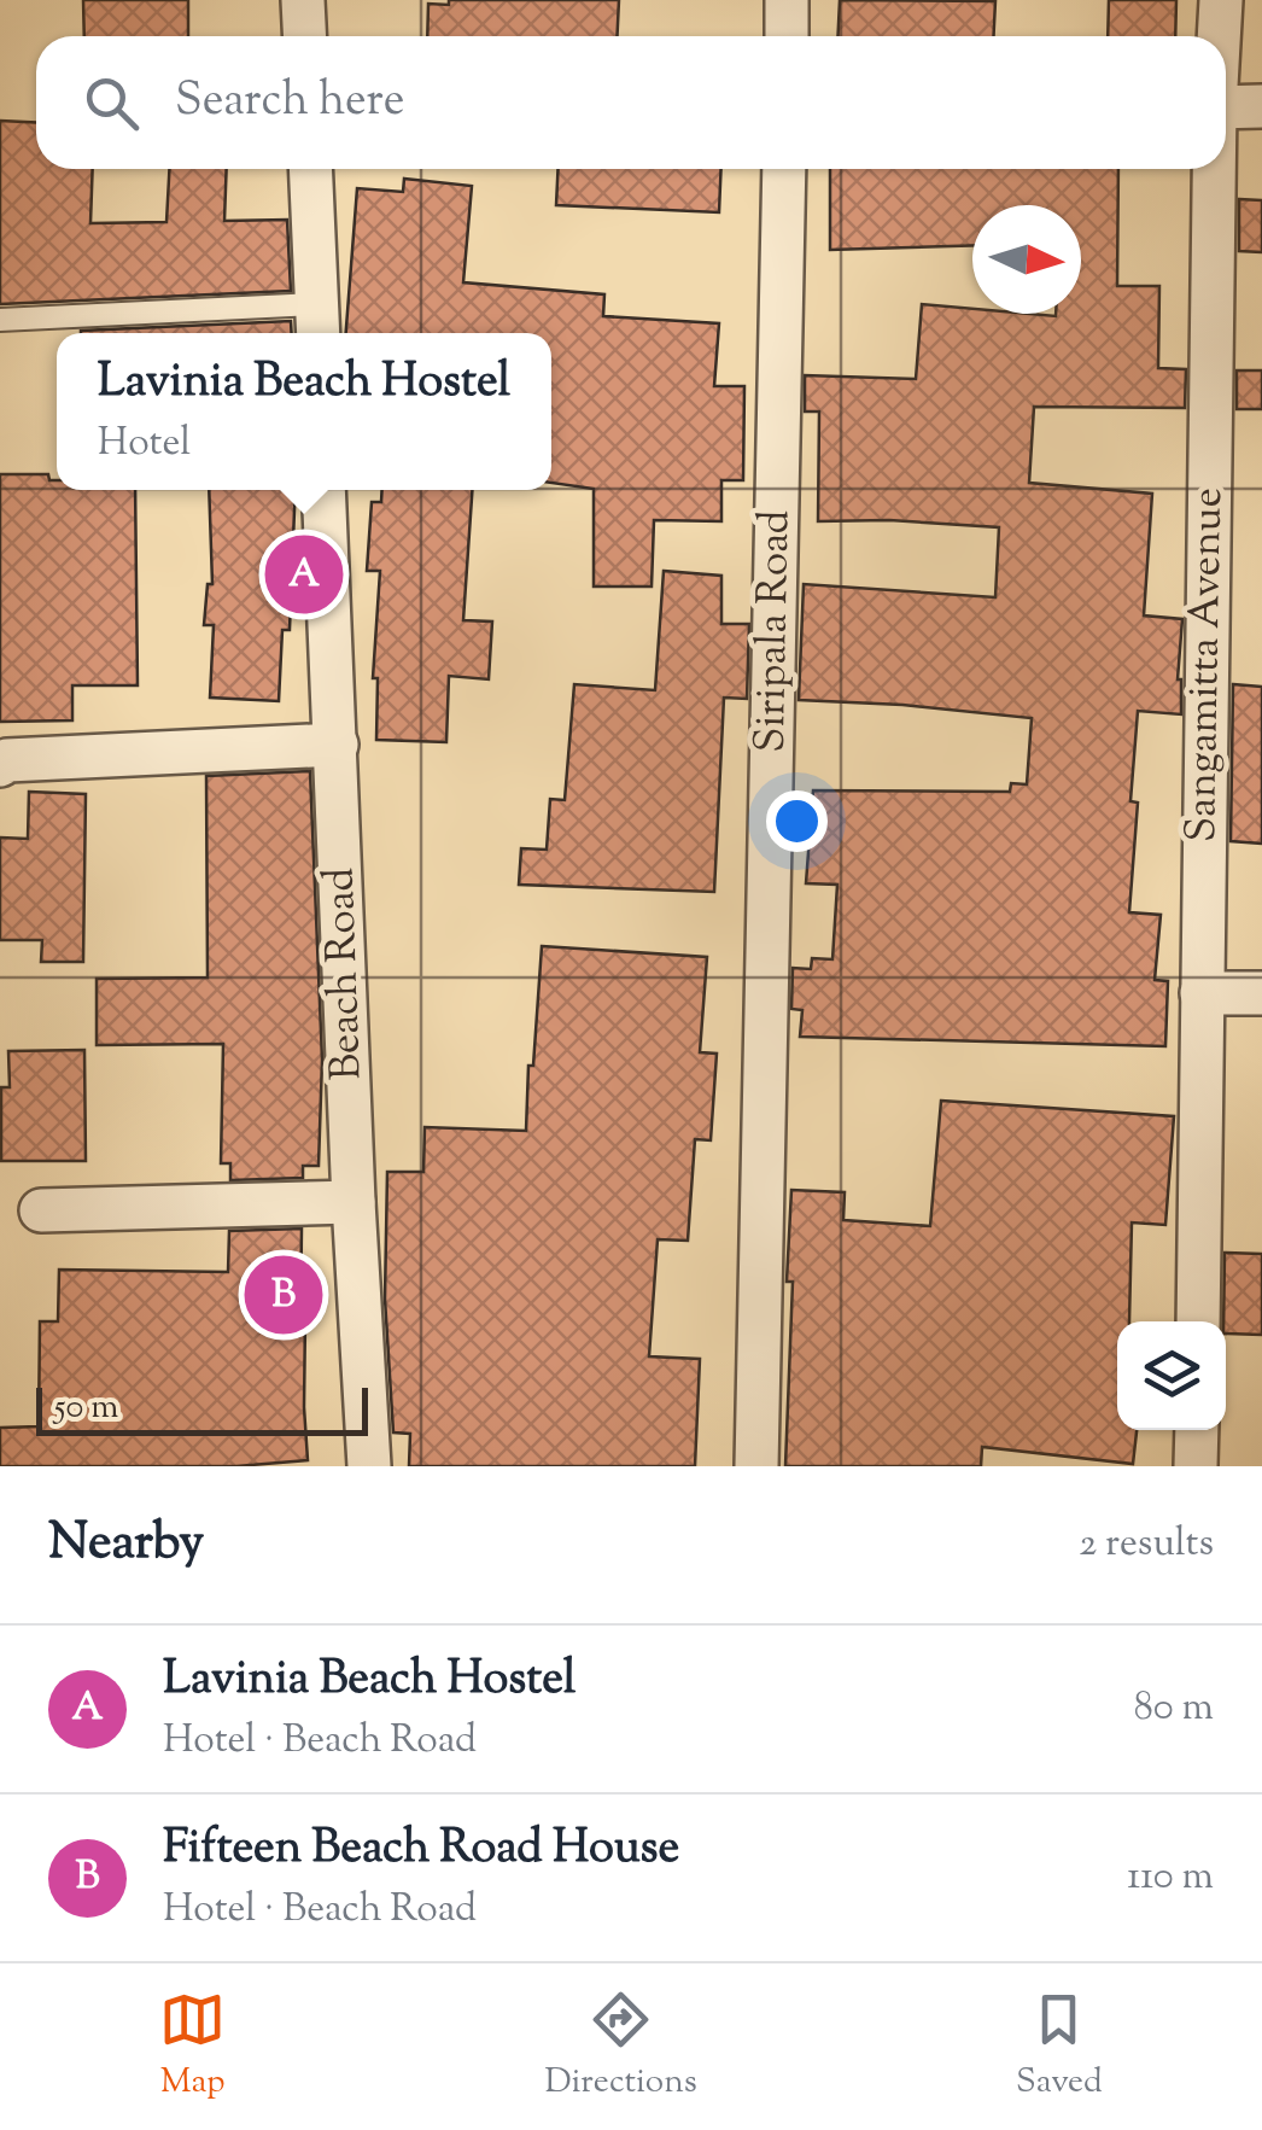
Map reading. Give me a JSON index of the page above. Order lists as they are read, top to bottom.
{
  "streets": {
    "street": ["Siripala Road", "Sangamitta Avenue", "Beach Road"]
  },
  "scale_bar": "50 m",
  "north": "right",
  "page": {
    "search": "Search here",
    "popup": ["Lavinia Beach Hostel", "Hotel"],
    "pins": ["A", "B"],
    "scale": "50 m",
    "heading": ["Nearby", "2 results"],
    "list": [
      {
        "mark": "A",
        "name": "Lavinia Beach Hostel",
        "note": "Hotel · Beach Road",
        "value": "80 m"
      },
      {
        "mark": "B",
        "name": "Fifteen Beach Road House",
        "note": "Hotel · Beach Road",
        "value": "110 m"
      }
    ],
    "nav": ["Map", "Directions", "Saved"]
  }
}
